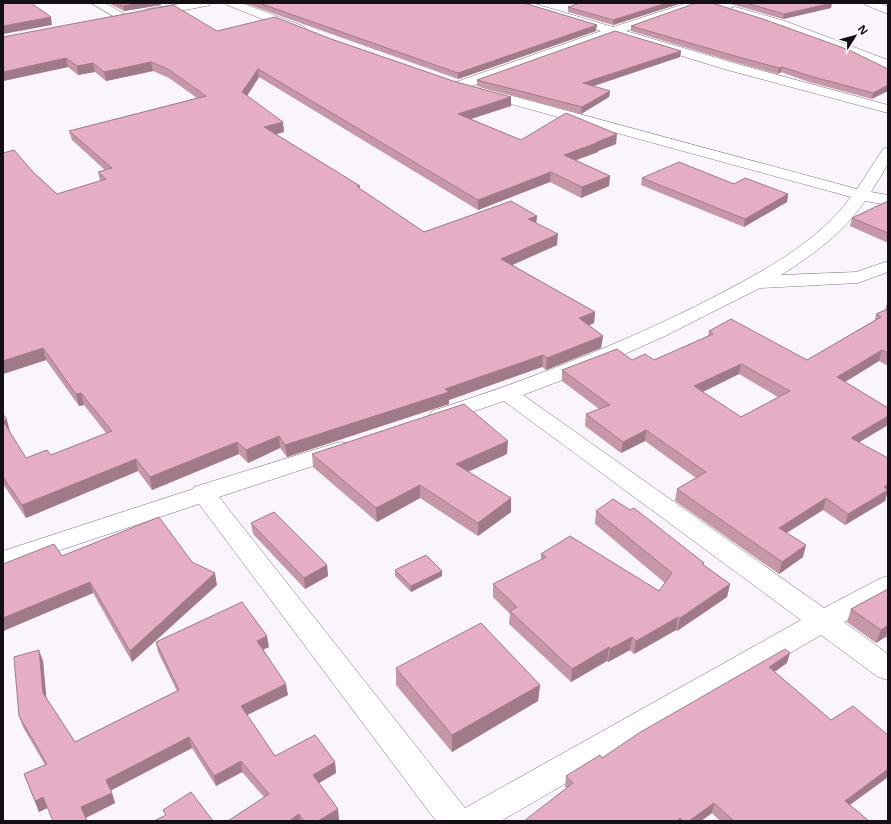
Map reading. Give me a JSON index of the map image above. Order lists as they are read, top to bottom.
{
  "north": "top right"
}
